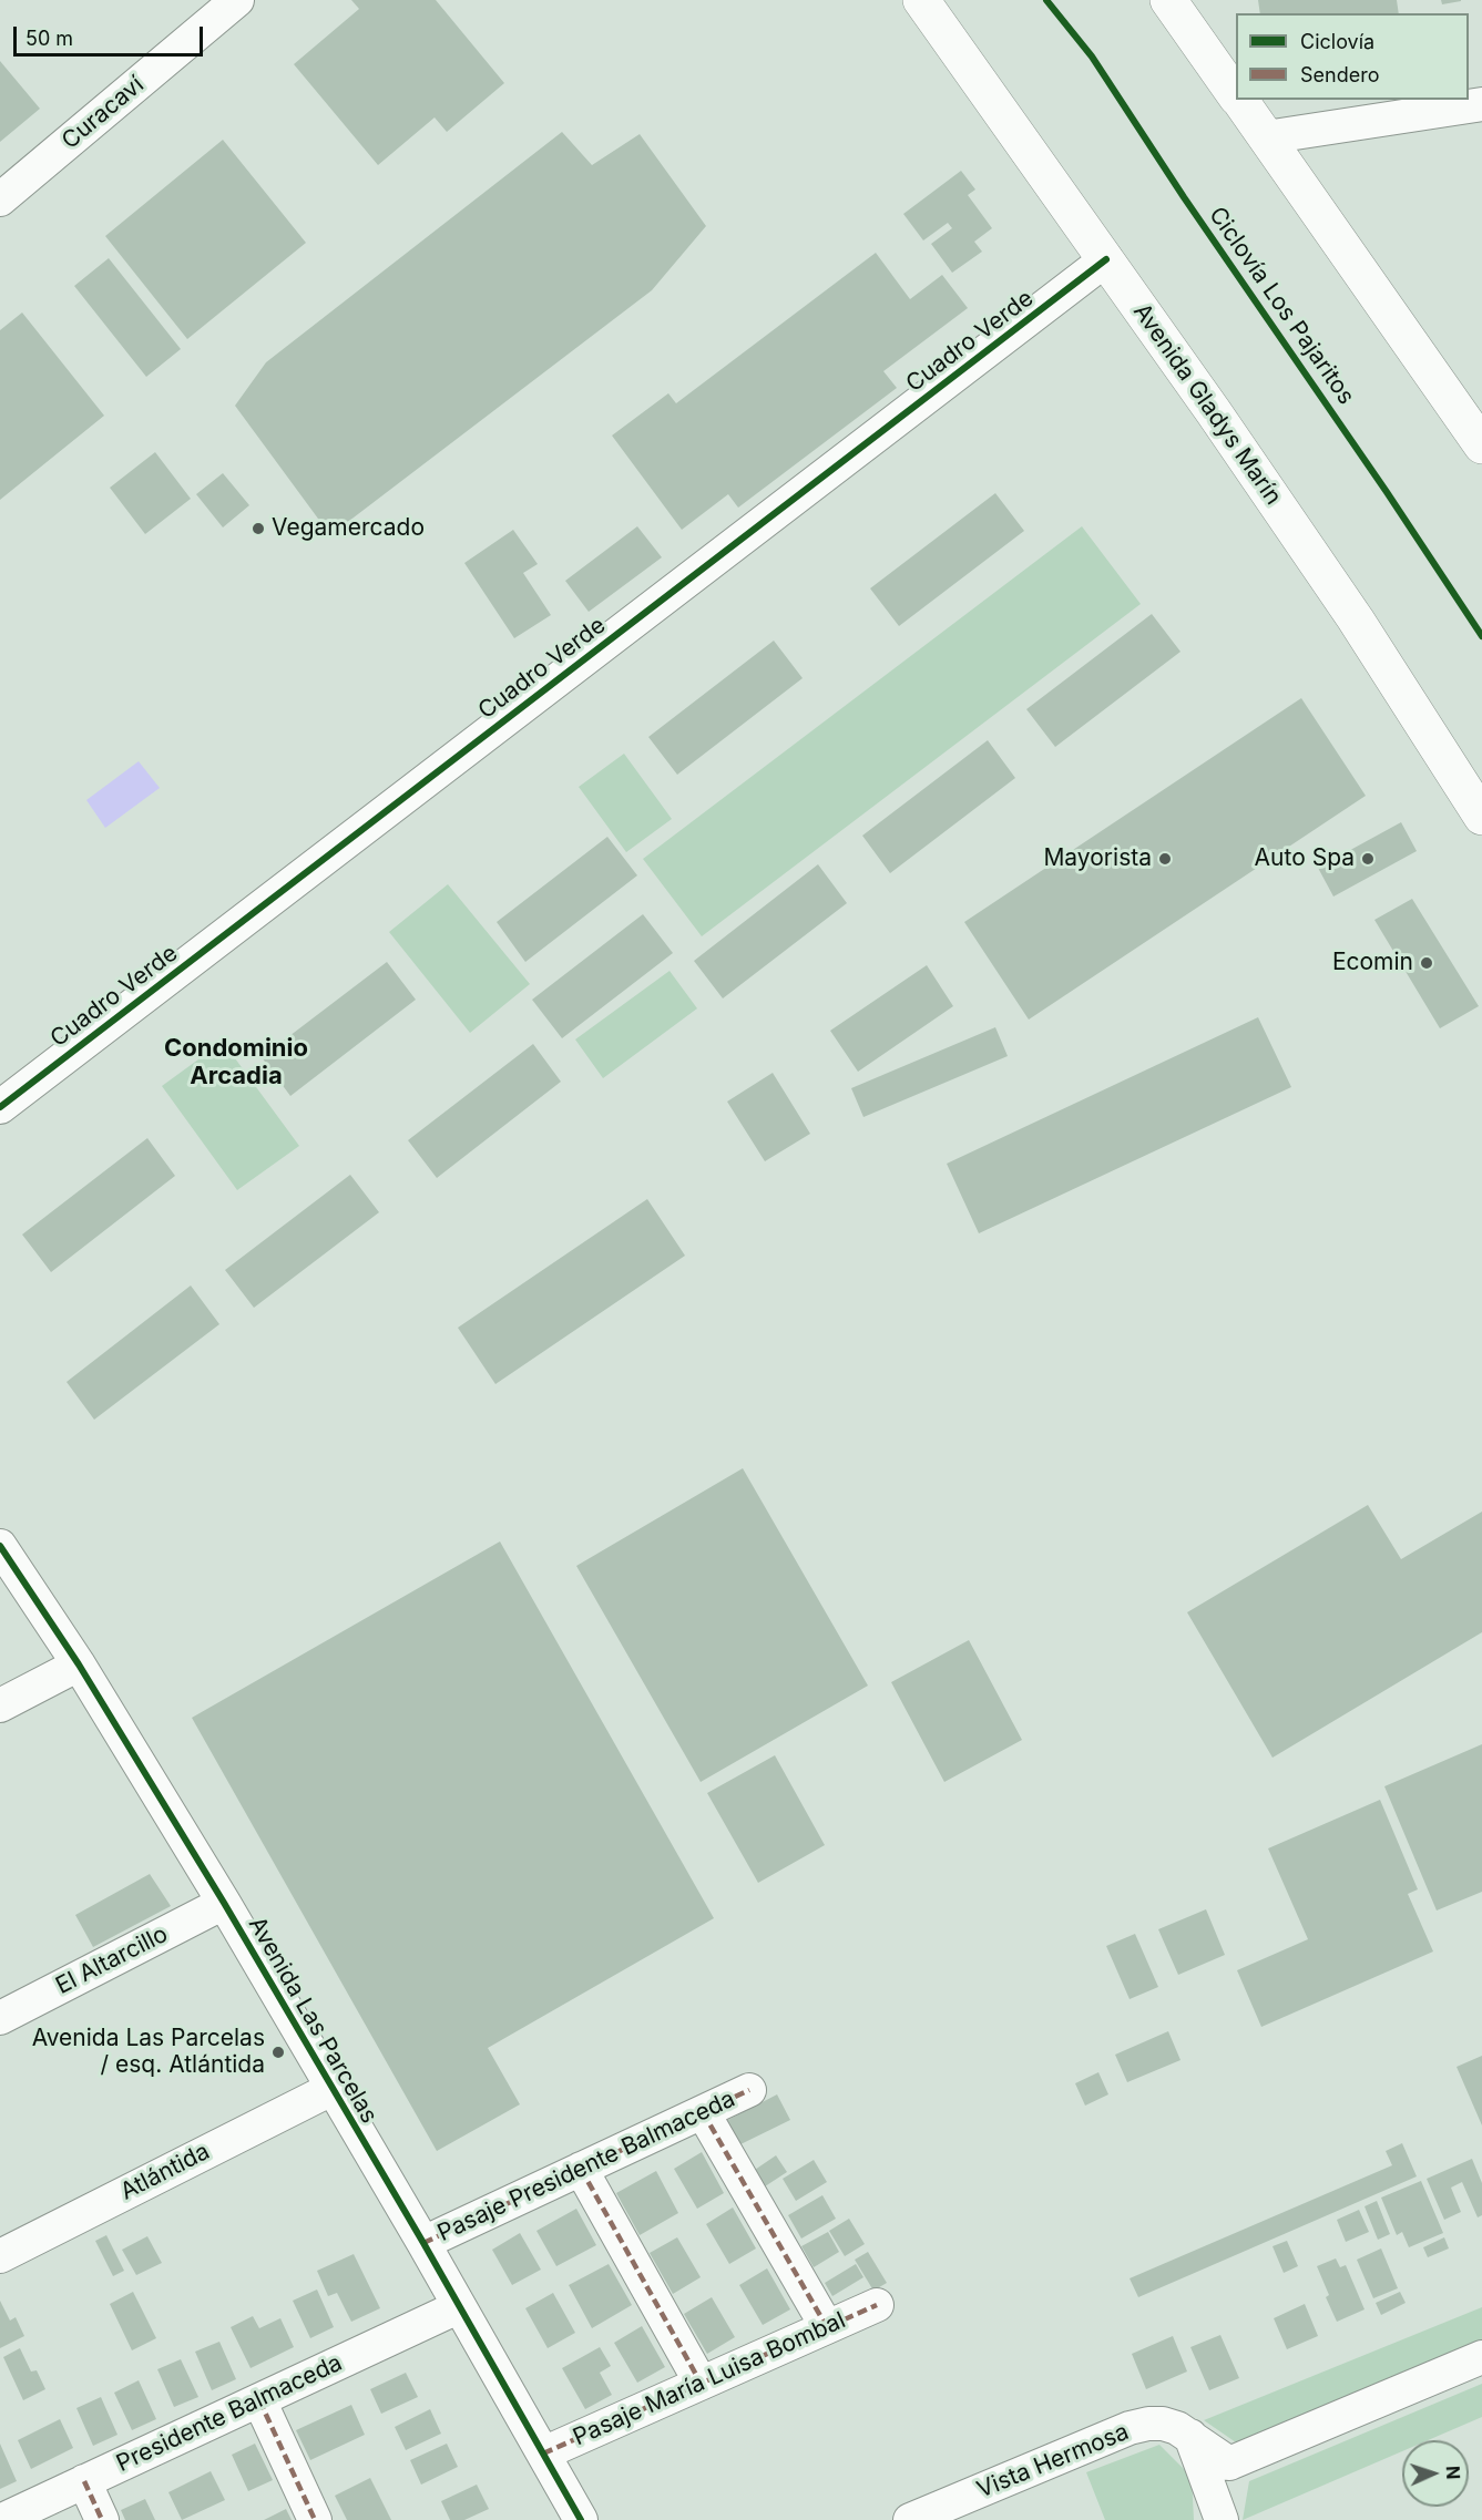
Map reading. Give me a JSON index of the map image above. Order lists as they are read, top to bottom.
{
  "streets": {
    "main road": ["Avenida Gladys Marín"],
    "street": [
      "Curacaví",
      "Cuadro Verde",
      "El Altarcillo",
      "Avenida Las Parcelas",
      "Pasaje Presidente Balmaceda",
      "Atlántida",
      "Pasaje María Luisa Bombal",
      "Presidente Balmaceda",
      "Vista Hermosa"
    ],
    "cycle path": ["Ciclovía Los Pajaritos"]
  },
  "crossings": [
    ["Cuadro Verde", "Avenida Gladys Marín"],
    ["El Altarcillo", "Avenida Las Parcelas"],
    ["Avenida Las Parcelas", "Pasaje Presidente Balmaceda"],
    ["Avenida Las Parcelas", "Atlántida"],
    ["Avenida Las Parcelas", "Pasaje María Luisa Bombal"],
    ["Avenida Las Parcelas", "Presidente Balmaceda"]
  ],
  "districts": ["Condominio Arcadia"],
  "places": [
    "Vegamercado",
    "Mayorista",
    "Auto Spa",
    "Ecomin",
    "Avenida Las Parcelas / esq. Atlántida"
  ],
  "legend": ["Ciclovía", "Sendero"],
  "scale_bar": "50 m",
  "north": "right"
}
